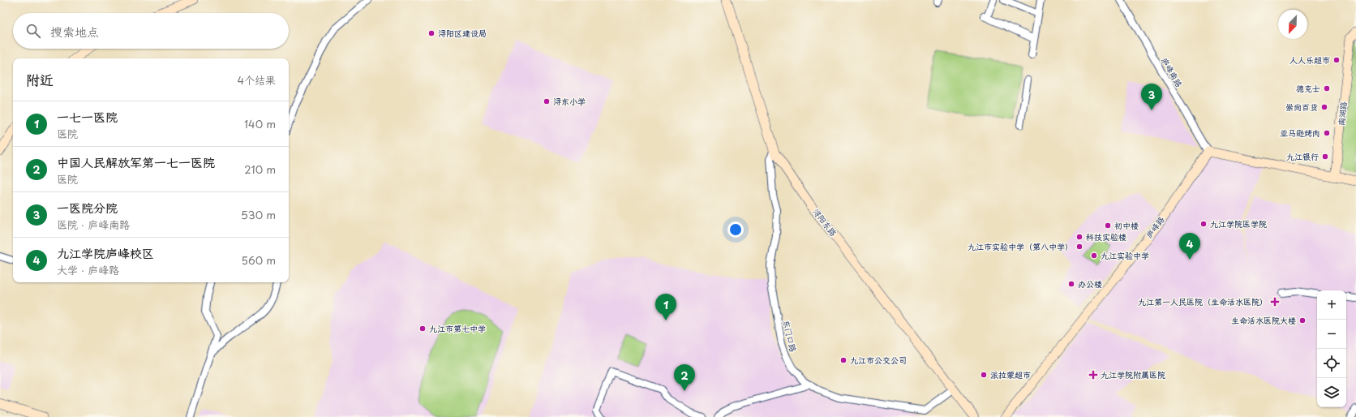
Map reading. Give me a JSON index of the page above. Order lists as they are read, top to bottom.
{
  "streets": {
    "main road": ["南湖路", "浔阳东路", "庐峰路"],
    "street": ["庐峰南路", "东门口路"]
  },
  "crossings": [
    ["庐峰南路", "庐峰路"],
    ["浔阳东路", "东门口路"]
  ],
  "places": {
    "other": [
      "浔阳区建设局",
      "人人乐超市",
      "德克士",
      "浔东小学",
      "崇尚百货",
      "亚马逊烤肉",
      "九江银行",
      "九江学院医学院",
      "初中楼",
      "科技实验楼",
      "九江市实验中学（第八中学）",
      "九江实验中学",
      "办公楼",
      "生命活水医院大楼",
      "九江市第七中学",
      "九江市公交公司",
      "派拉蒙超市"
    ],
    "health": ["九江第一人民医院（生命活水医院）", "九江学院附属医院"]
  },
  "north": "bottom left",
  "page": {
    "search": "搜索地点",
    "heading": ["附近", "4个结果"],
    "pins": [
      "3",
      "4",
      "1",
      "2"
    ],
    "list": [
      {
        "mark": "1",
        "name": "一七一医院",
        "note": "医院",
        "value": "140 m"
      },
      {
        "mark": "2",
        "name": "中国人民解放军第一七一医院",
        "note": "医院",
        "value": "210 m"
      },
      {
        "mark": "3",
        "name": "一医院分院",
        "note": "医院 · 庐峰南路",
        "value": "530 m"
      },
      {
        "mark": "4",
        "name": "九江学院庐峰校区",
        "note": "大学 · 庐峰路",
        "value": "560 m"
      }
    ],
    "map_buttons": ["+", "−"]
  }
}
